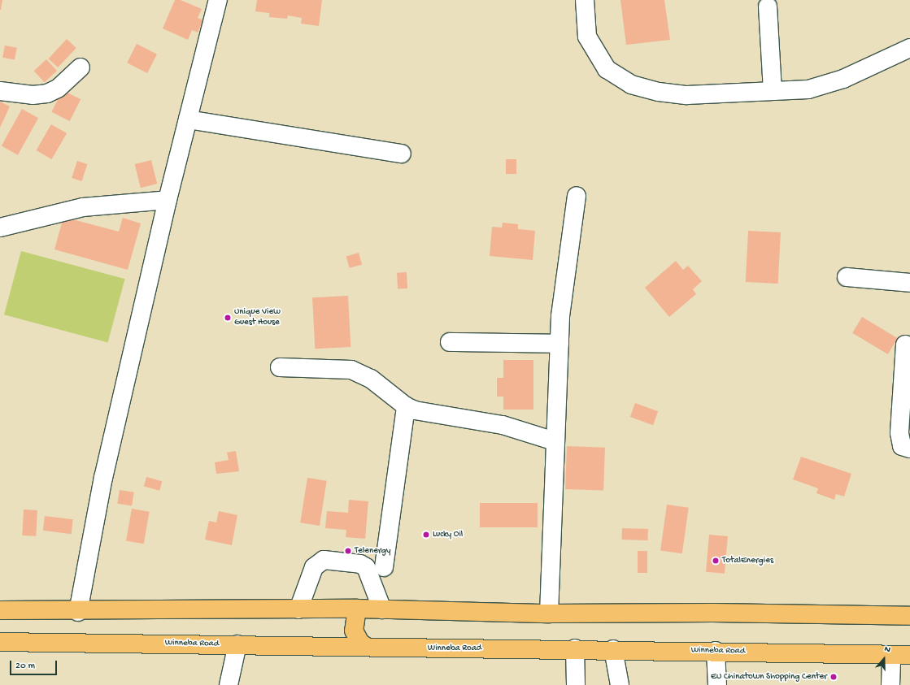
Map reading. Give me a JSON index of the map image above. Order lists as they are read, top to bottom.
{
  "streets": {
    "highway": ["Winneba Road"]
  },
  "places": [
    "Unique View Guest House",
    "Lucky Oil",
    "Telenergy",
    "TotalEnergies",
    "EU Chinatown Shopping Center"
  ],
  "scale_bar": "20 m",
  "north": "top"
}
